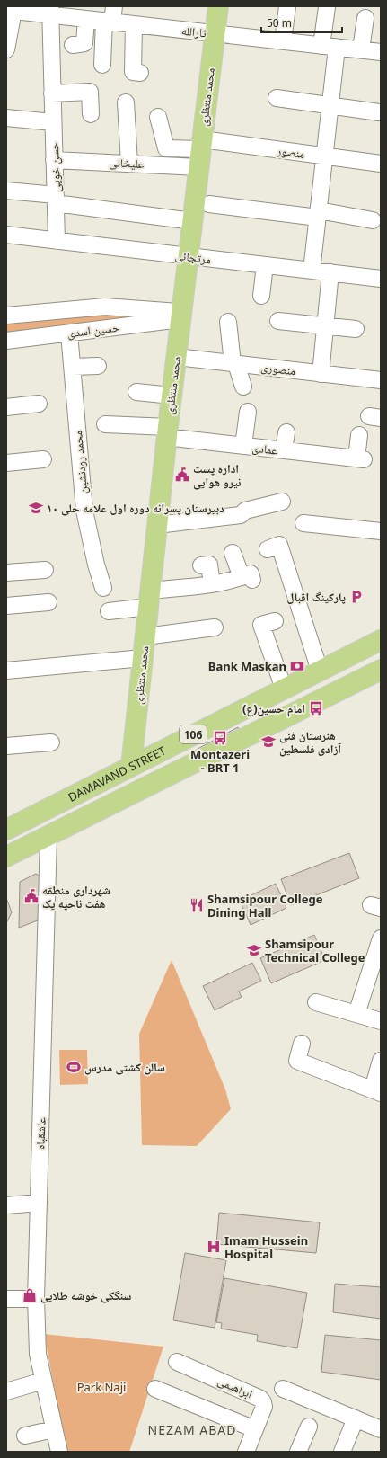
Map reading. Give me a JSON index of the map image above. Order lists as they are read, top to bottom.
{
  "streets": {
    "main road": ["محمد منتظری", "106", "DAMAVAND STREET"],
    "street": [
      "ثارالله",
      "منصور",
      "علیخانی",
      "حسن خویی",
      "مرتجائی",
      "حسین اسدی",
      "منصوری",
      "عمادی",
      "محمد رودنشین",
      "عاشقباه",
      "ابراهیمی"
    ]
  },
  "crossings": [
    ["ثارالله", "محمد منتظری"],
    ["ثارالله", "حسن خویی"],
    ["محمد منتظری", "منصور"],
    ["محمد منتظری", "علیخانی"],
    ["محمد منتظری", "مرتجائی"],
    ["محمد منتظری", "حسین اسدی"],
    ["محمد منتظری", "منصوری"],
    ["محمد منتظری", "عمادی"],
    ["محمد منتظری", "DAMAVAND STREET"],
    ["منصور", "علیخانی"],
    ["علیخانی", "حسن خویی"],
    ["حسن خویی", "مرتجائی"],
    ["حسین اسدی", "محمد رودنشین"],
    ["106", "عاشقباه"]
  ],
  "districts": ["NEZAM ABAD"],
  "parks": ["Park Naji"],
  "places": {
    "public building": ["اداره پست نیرو هوایی", "شهرداری منطقه هفت ناحیه یک"],
    "school or university": ["دبیرستان پسرانه دوره اول علامه حلی ۱۰", "هنرستان فنی آزادی فلسطین", "Shamsipour Technical College"],
    "parking": ["پارکینگ اقبال"],
    "bank": ["Bank Maskan"],
    "bus stop": ["امام حسين(ع)", "Montazeri - BRT 1"],
    "restaurant": ["Shamsipour College Dining Hall"],
    "sports": ["سالن کشتی مدرس"],
    "hospital": ["Imam Hussein Hospital"],
    "shop": ["سنگکی خوشه طلایی"]
  },
  "scale_bar": "50 m"
}
